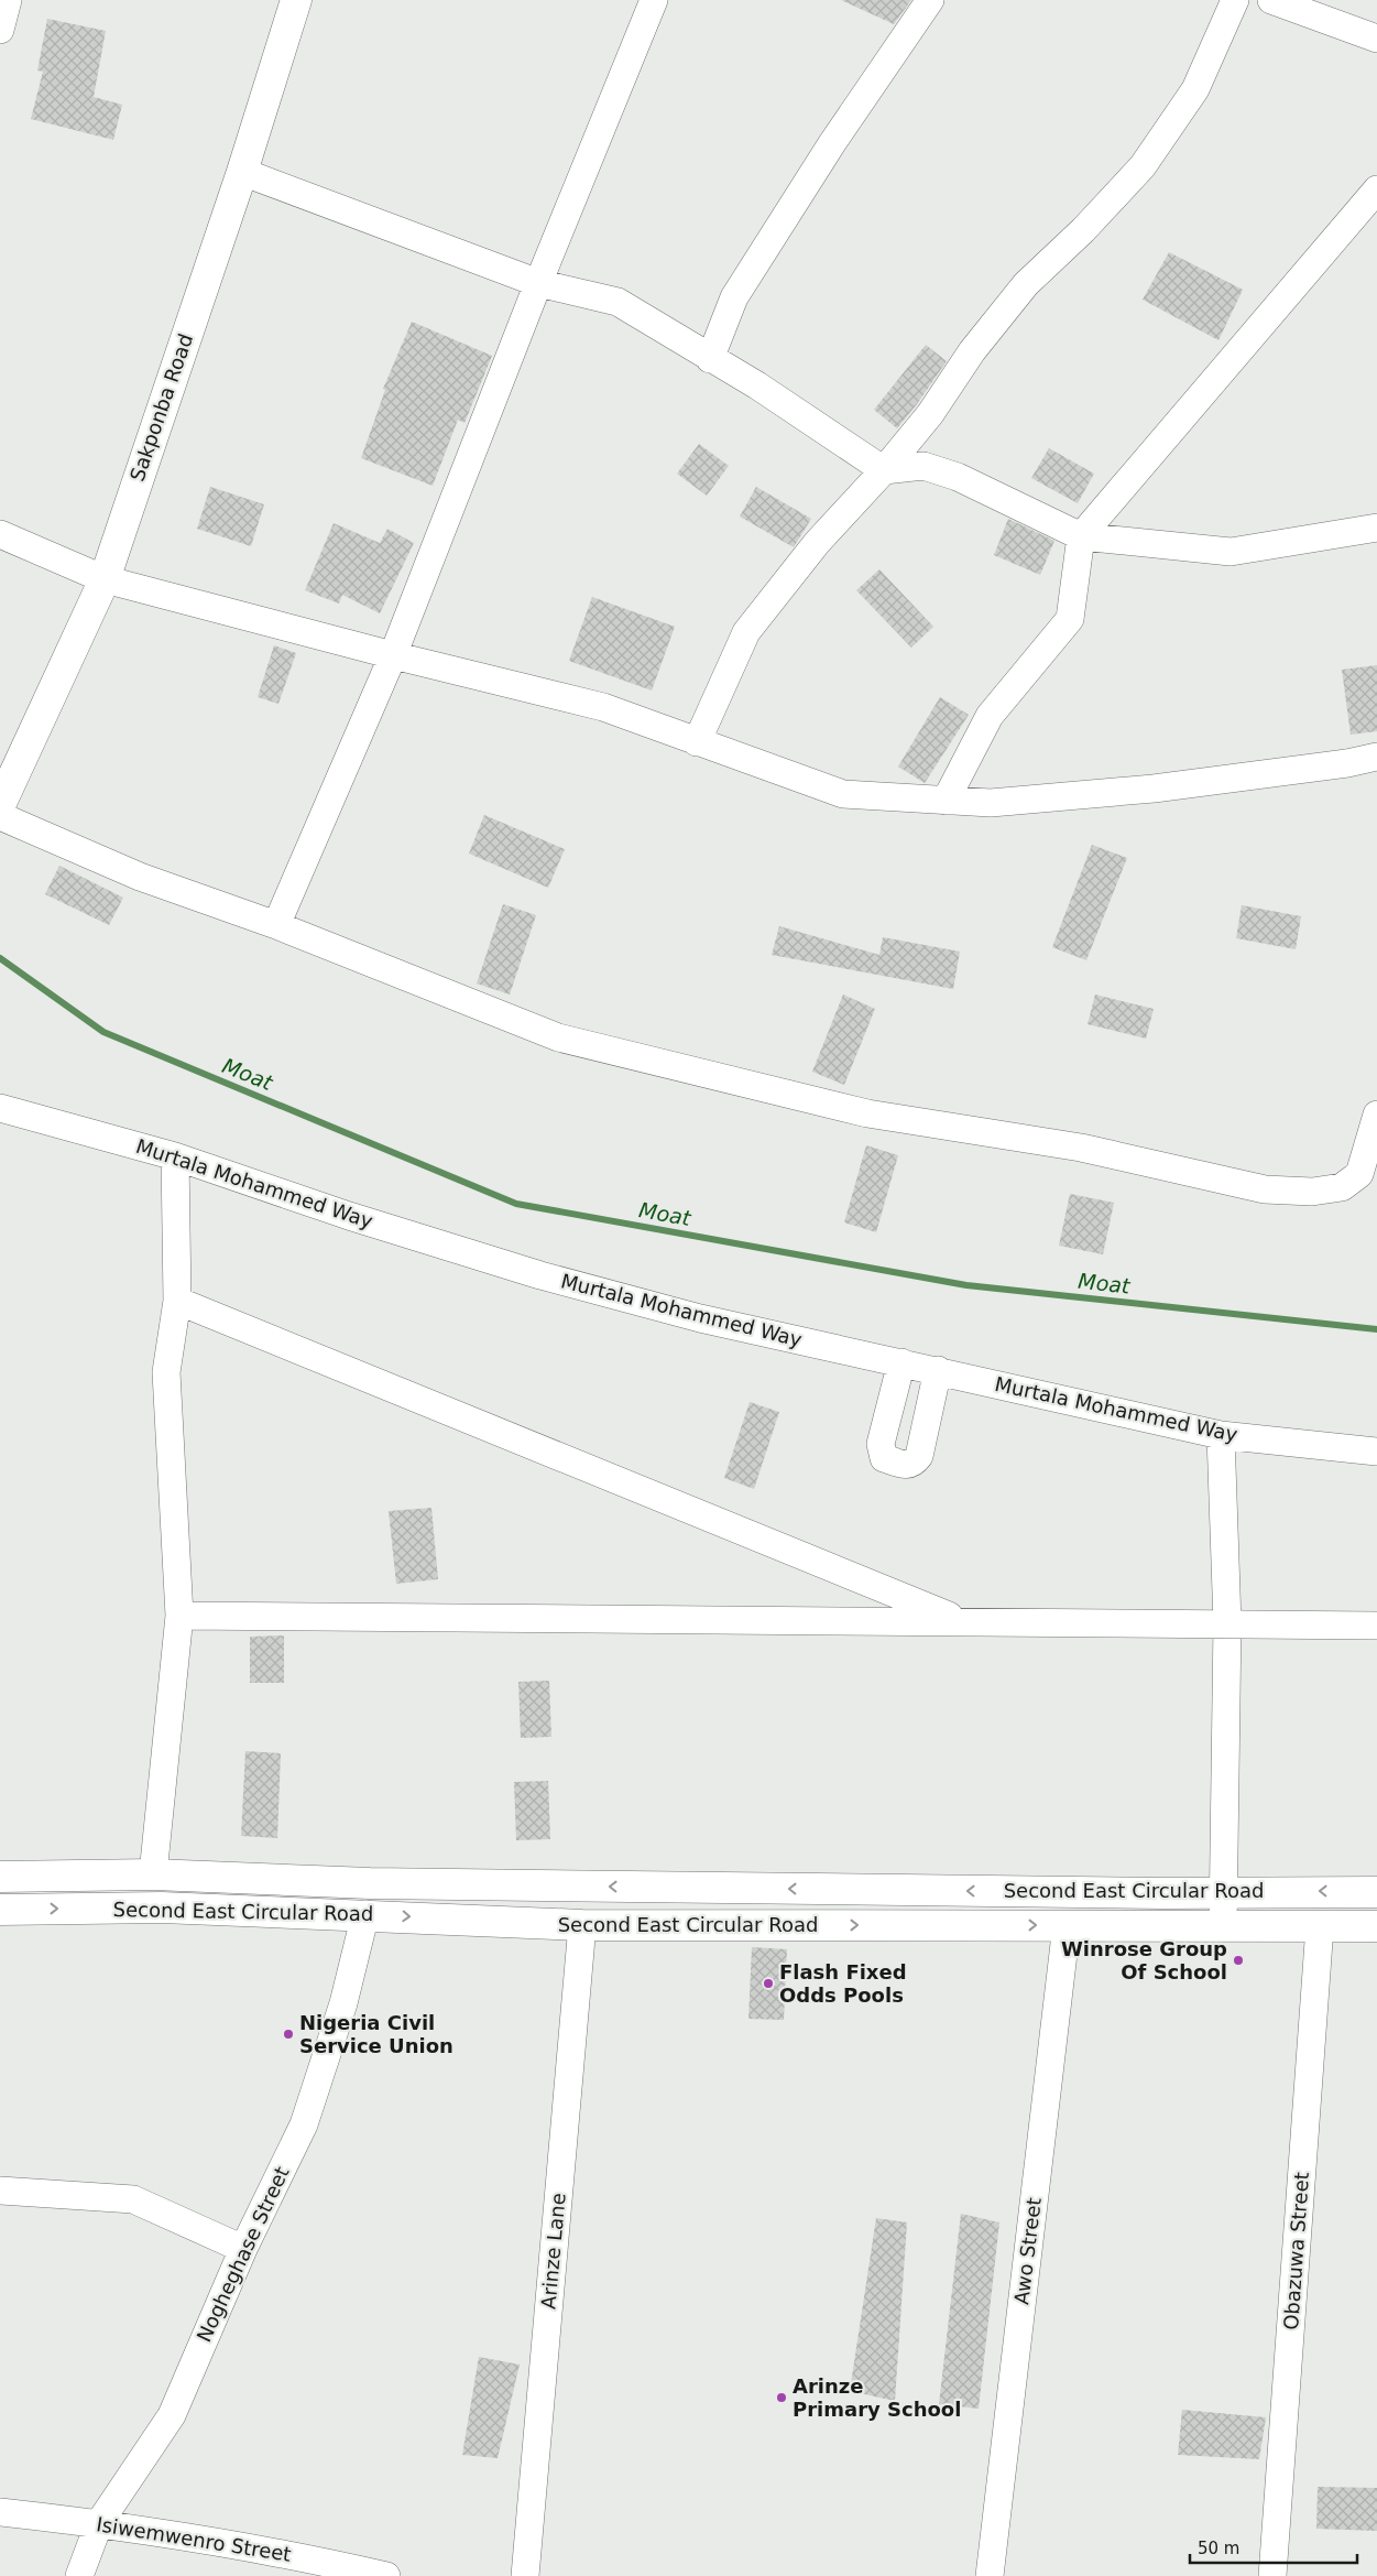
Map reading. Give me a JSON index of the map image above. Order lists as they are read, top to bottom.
{
  "streets": {
    "main road": ["Sakponba Road", "Second East Circular Road"],
    "street": [
      "Murtala Mohammed Way",
      "Arinze Lane",
      "Awo Street",
      "Obazuwa Street",
      "Nogheghase Street",
      "Isiwemwenro Street"
    ]
  },
  "crossings": [
    ["Second East Circular Road", "Arinze Lane"],
    ["Second East Circular Road", "Awo Street"],
    ["Second East Circular Road", "Obazuwa Street"],
    ["Second East Circular Road", "Nogheghase Street"],
    ["Nogheghase Street", "Isiwemwenro Street"]
  ],
  "water": ["Moat"],
  "places": [
    "Winrose Group Of School",
    "Flash Fixed Odds Pools",
    "Nigeria Civil Service Union",
    "Arinze Primary School"
  ],
  "scale_bar": "50 m"
}
